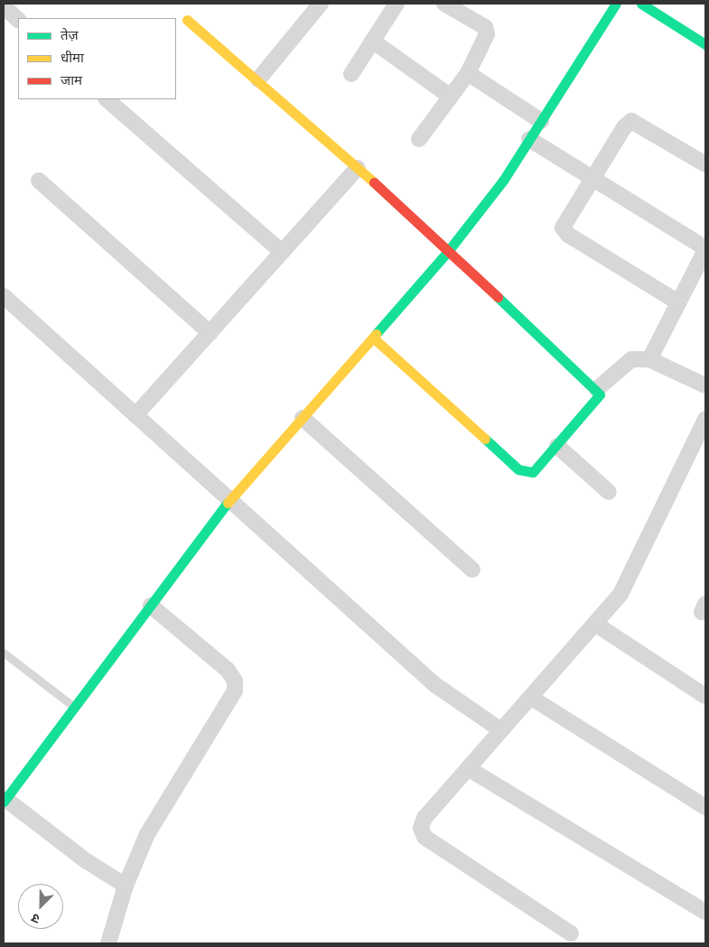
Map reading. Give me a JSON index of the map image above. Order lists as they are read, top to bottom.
{
  "legend": ["तेज़", "धीमा", "जाम"],
  "north": "bottom left"
}
